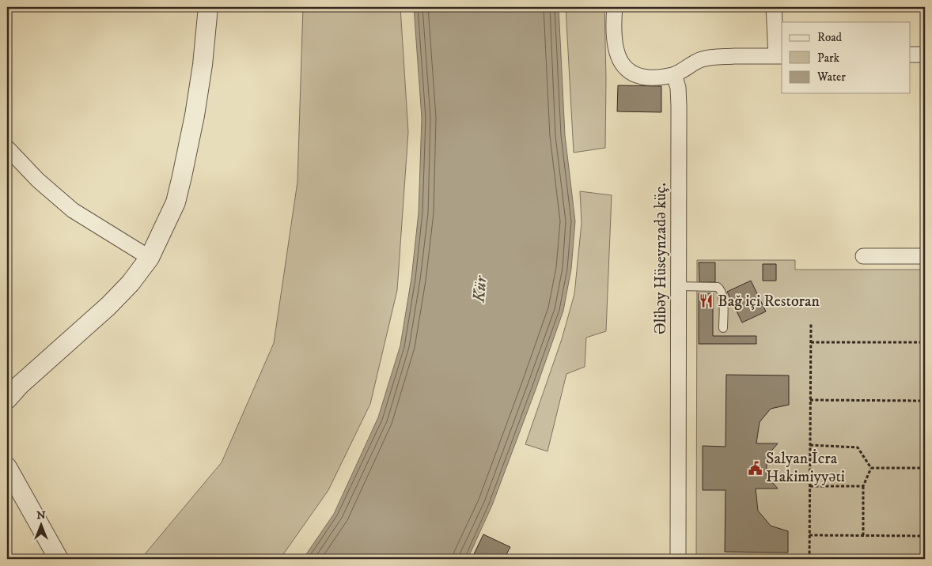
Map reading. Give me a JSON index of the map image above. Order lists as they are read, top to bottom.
{
  "streets": {
    "street": ["Əlibəy Hüseynzadə küç."]
  },
  "water": ["Kür"],
  "places": {
    "restaurant": ["Bağ içi Restoran"],
    "public building": ["Salyan İcra Hakimiyyəti"]
  },
  "legend": ["Road", "Park", "Water"],
  "north": "top"
}
